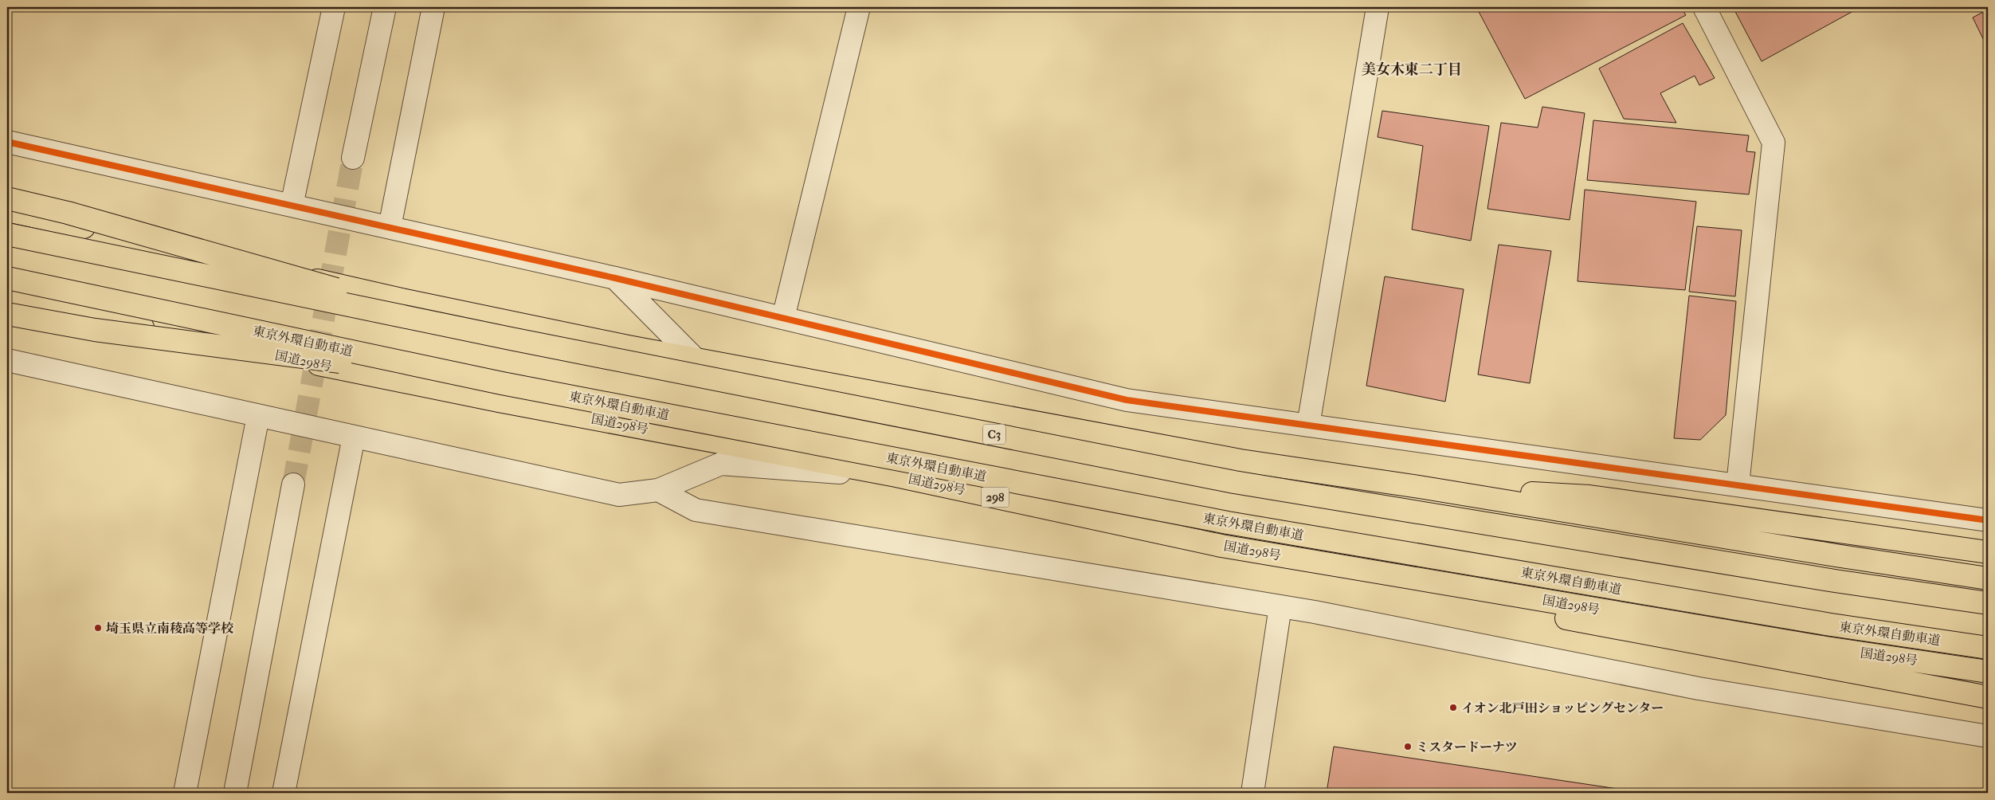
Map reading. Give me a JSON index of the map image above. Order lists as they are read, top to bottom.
{
  "streets": {
    "highway": [
      "東京外環自動車道",
      "国道298号",
      "C3",
      "298"
    ]
  },
  "districts": ["美女木東二丁目"],
  "places": ["埼玉県立南稜高等学校", "イオン北戸田ショッピングセンター", "ミスタードーナツ"]
}
